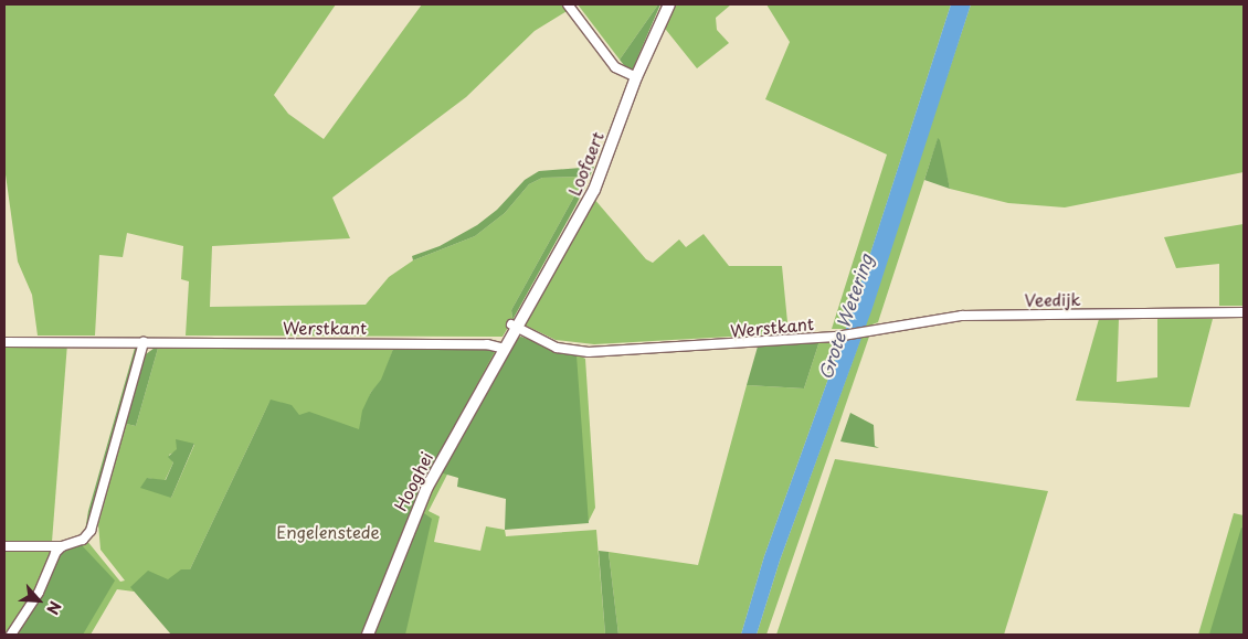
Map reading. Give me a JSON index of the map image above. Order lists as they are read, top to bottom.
{
  "streets": {
    "street": [
      "Loofaert",
      "Veedijk",
      "Werstkant",
      "Hooghei"
    ]
  },
  "crossings": [
    ["Loofaert", "Werstkant"],
    ["Loofaert", "Hooghei"],
    ["Veedijk", "Werstkant"],
    ["Werstkant", "Hooghei"]
  ],
  "water": ["Grote Wetering"],
  "parks": ["Engelenstede"],
  "north": "bottom right"
}
